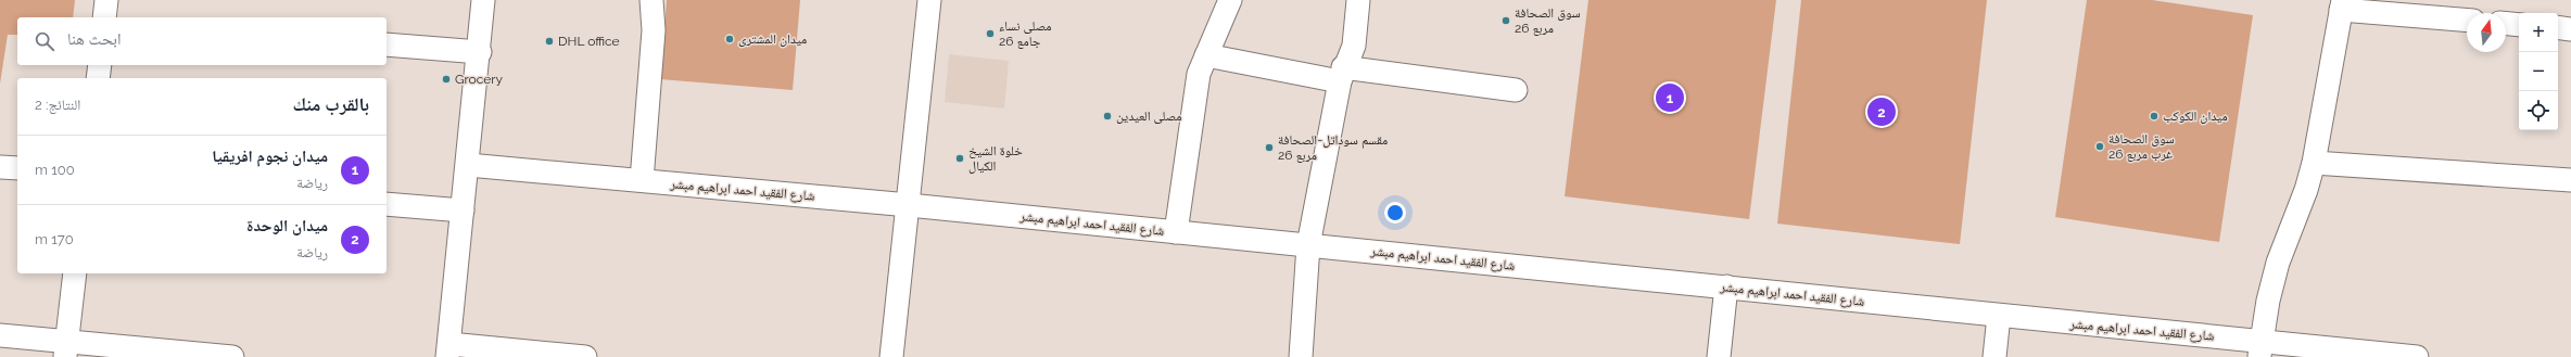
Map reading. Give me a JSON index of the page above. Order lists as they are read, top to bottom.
{
  "streets": {
    "street": ["شارع الفقيد احمد ابراهيم مبشر"]
  },
  "places": [
    "سوق الصحافة مربع 26",
    "مصلى نساء جامع 26",
    "ميدان المشترى",
    "DHL office",
    "Grocery",
    "مصلى العيدين",
    "ميدان الكوكب",
    "سوق الصحافة غرب مربع 26",
    "مقسم سوداتل-الصحافة مربع 26",
    "خلوة الشيخ الكيال"
  ],
  "north": "top",
  "page": {
    "map_buttons": ["+", "−"],
    "search": "ابحث هنا",
    "heading": ["بالقرب منك", "النتائج: 2"],
    "pins": ["1", "2"],
    "list": [
      {
        "mark": "1",
        "name": "ميدان نجوم افريقيا",
        "note": "رياضة",
        "value": "100 m"
      },
      {
        "mark": "2",
        "name": "ميدان الوحدة",
        "note": "رياضة",
        "value": "170 m"
      }
    ]
  }
}
